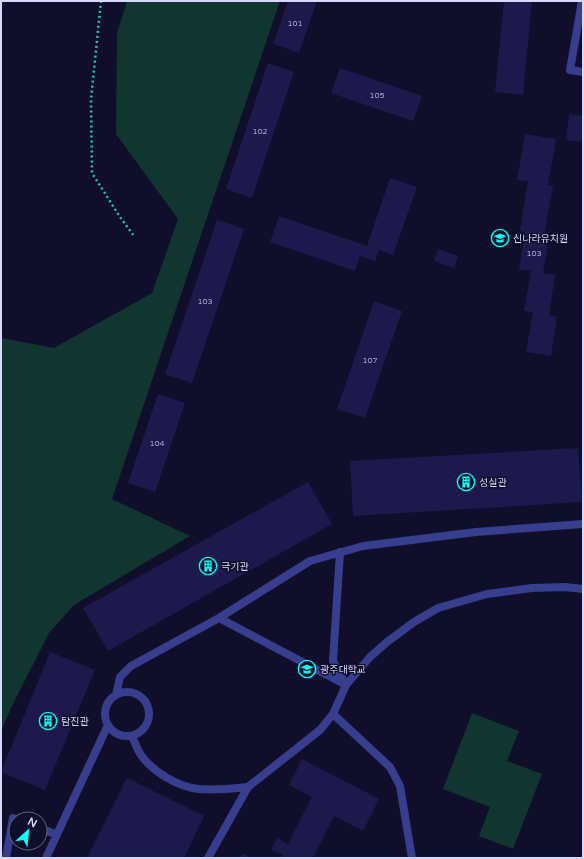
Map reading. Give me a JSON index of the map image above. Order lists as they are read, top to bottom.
{
  "places": {
    "school or university": ["신나라유치원", "광주대학교"],
    "building": ["성실관", "극기관", "탐진관"]
  },
  "house_numbers": [
    "101",
    "105",
    "102",
    "103",
    "103",
    "107",
    "104"
  ],
  "north": "top right"
}
